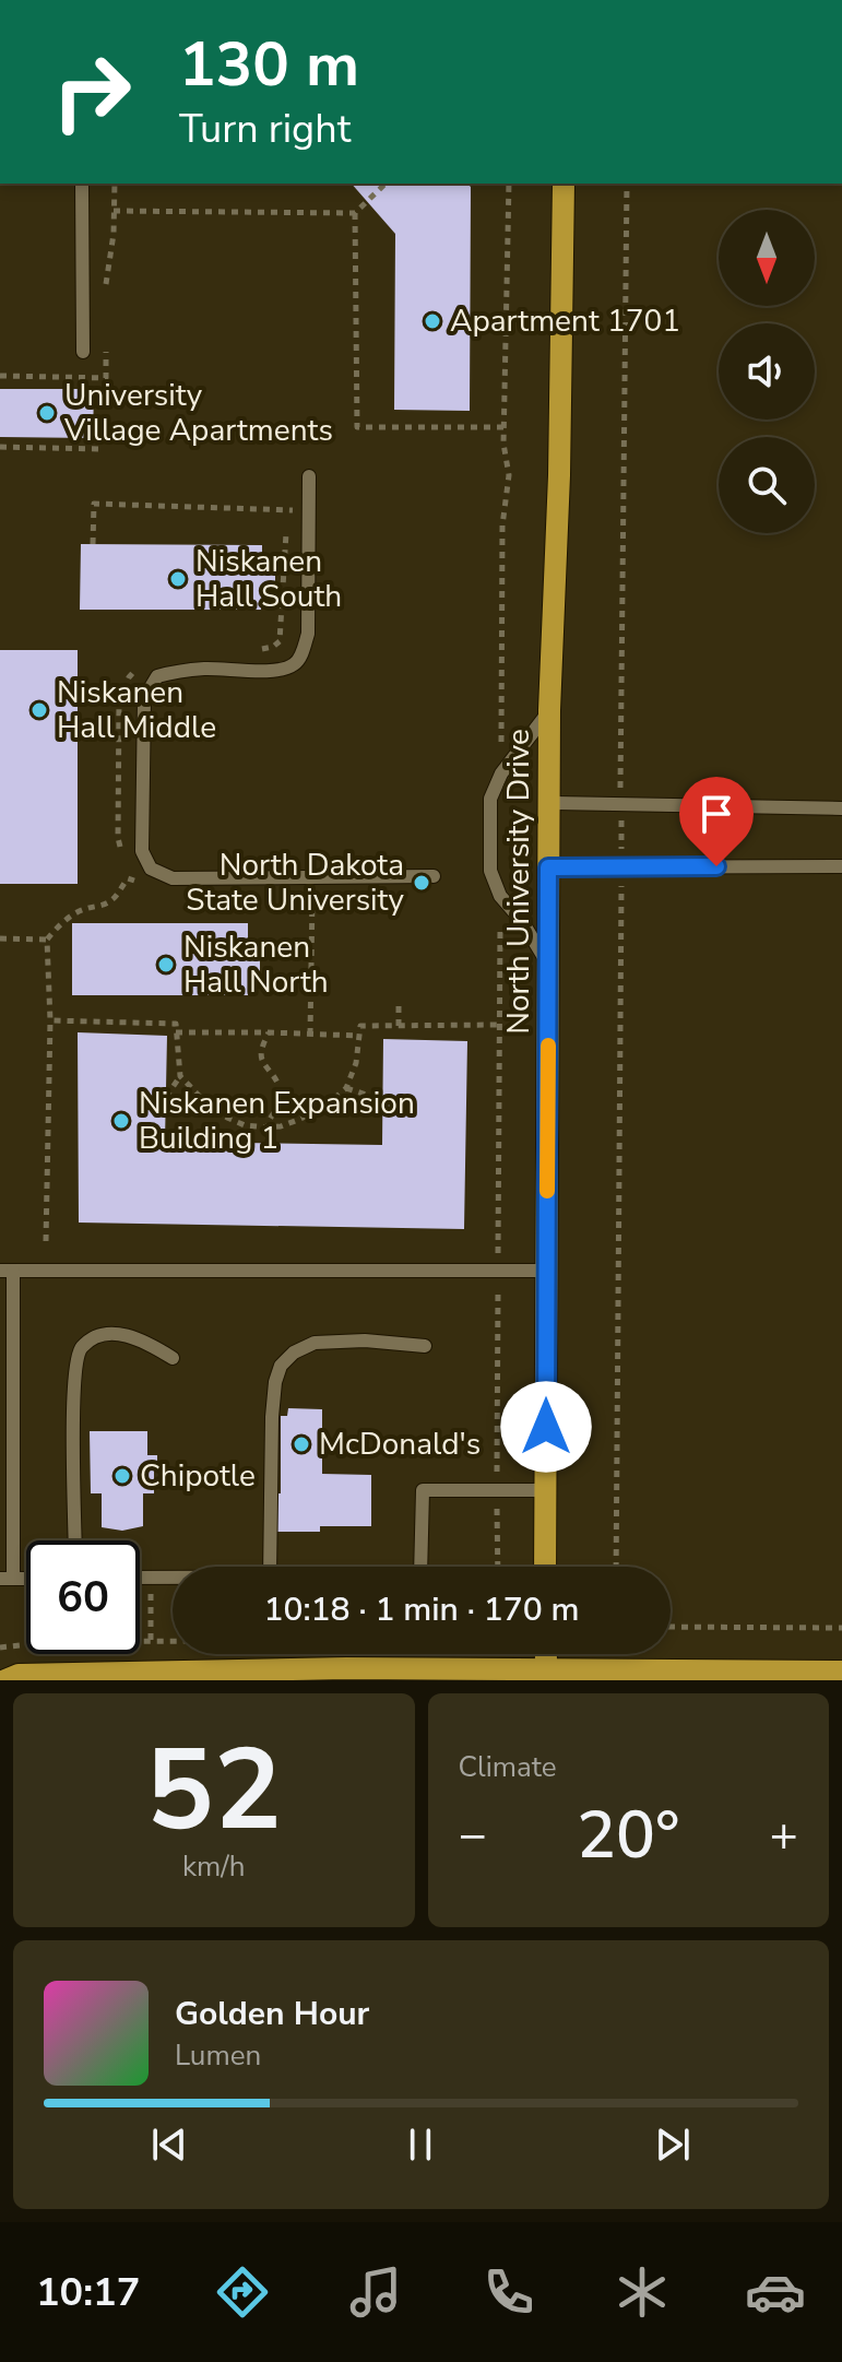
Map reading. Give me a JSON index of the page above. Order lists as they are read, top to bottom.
{
  "streets": {
    "main road": ["North University Drive"]
  },
  "places": [
    "Apartment 1701",
    "University Village Apartments",
    "Niskanen Hall South",
    "Niskanen Hall Middle",
    "North Dakota State University",
    "Niskanen Hall North",
    "Niskanen Expansion Building 1",
    "McDonald's",
    "Chipotle"
  ],
  "north": "bottom",
  "page": {
    "turn": ["130 m", "Turn right"],
    "limit": "60",
    "trip": "10:18 · 1 min · 170 m",
    "tile": [
      ["52", "km/h"],
      "Climate"
    ],
    "heat": ["−", "20°", "+"],
    "song": ["Golden Hour", "Lumen"],
    "tabs": "10:17"
  }
}
